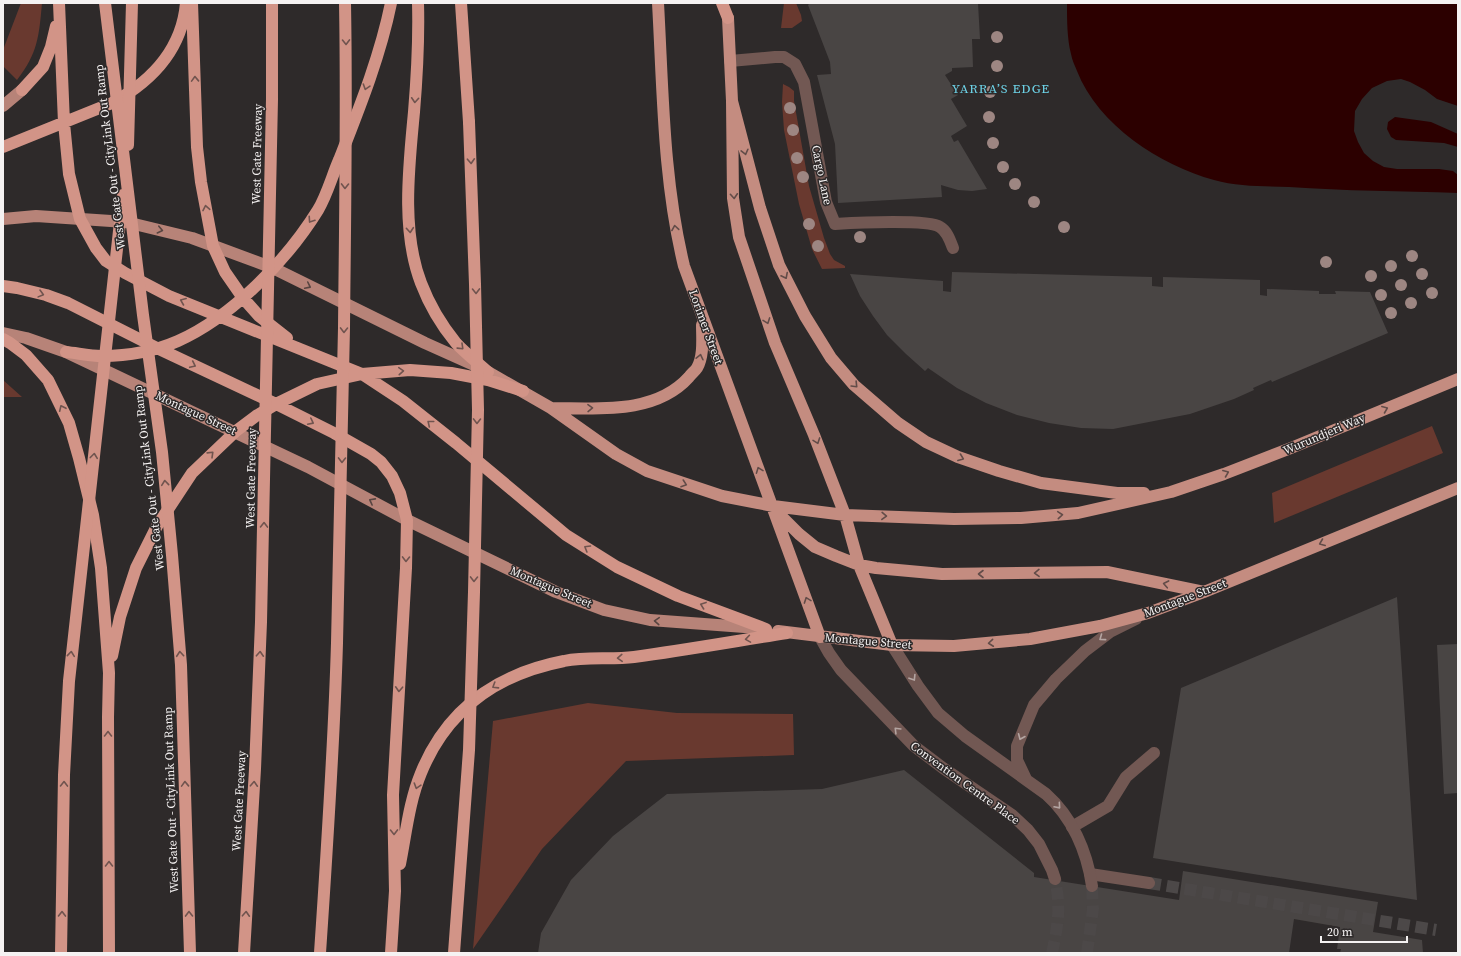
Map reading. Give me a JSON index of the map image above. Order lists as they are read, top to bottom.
{
  "streets": {
    "highway": [
      "West Gate Freeway",
      "West Gate Out - CityLink Out Ramp",
      "Lorimer Street",
      "Montague Street",
      "Wurundjeri Way"
    ],
    "street": ["Cargo Lane", "Convention Centre Place"]
  },
  "crossings": [
    ["Lorimer Street", "Montague Street"],
    ["Lorimer Street", "Convention Centre Place"],
    ["Montague Street", "Convention Centre Place"]
  ],
  "one_way": ["Montague Street", "Wurundjeri Way"],
  "districts": ["YARRA’S EDGE"],
  "scale_bar": "20 m"
}
